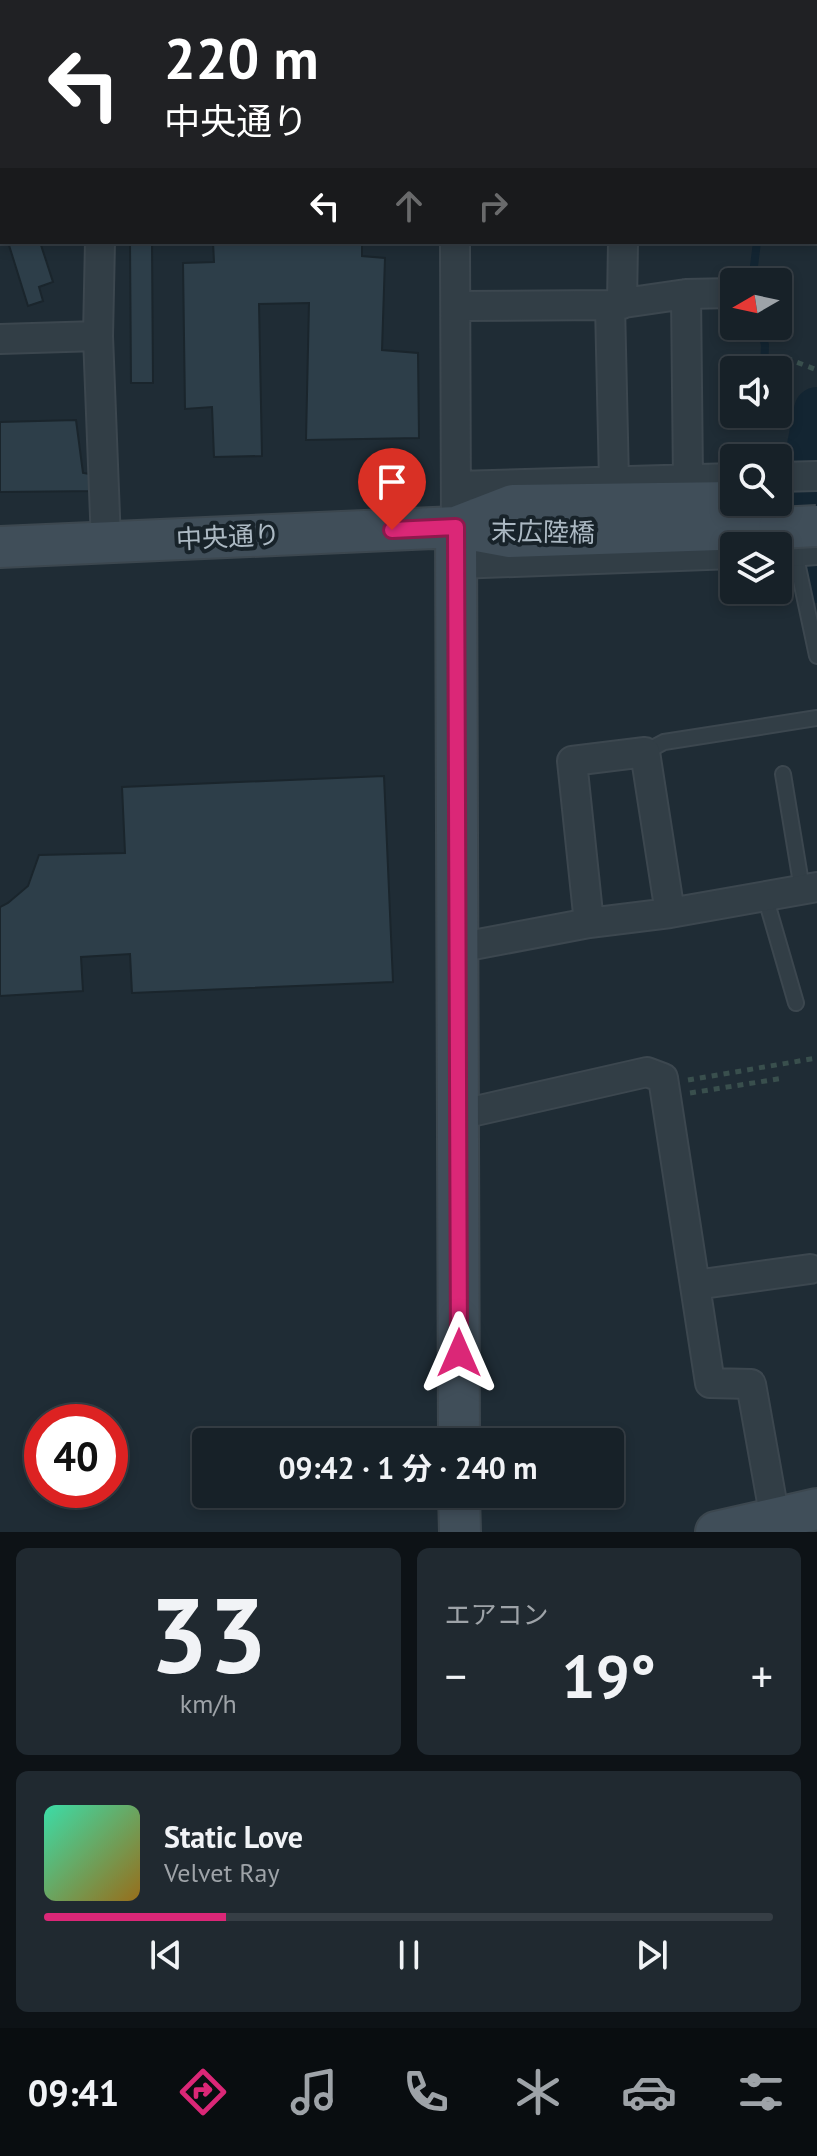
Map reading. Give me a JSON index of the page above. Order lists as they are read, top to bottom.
{
  "streets": {
    "street": ["末広陸橋", "中央通り"]
  },
  "crossings": [
    ["末広陸橋", "中央通り"]
  ],
  "north": "left",
  "page": {
    "turn": ["220 m", "中央通り"],
    "limit": "40",
    "trip": "09:42 · 1 分 · 240 m",
    "tile": [
      ["33", "km/h"],
      "エアコン"
    ],
    "heat": ["−", "19°", "+"],
    "song": ["Static Love", "Velvet Ray"],
    "tabs": "09:41"
  }
}
